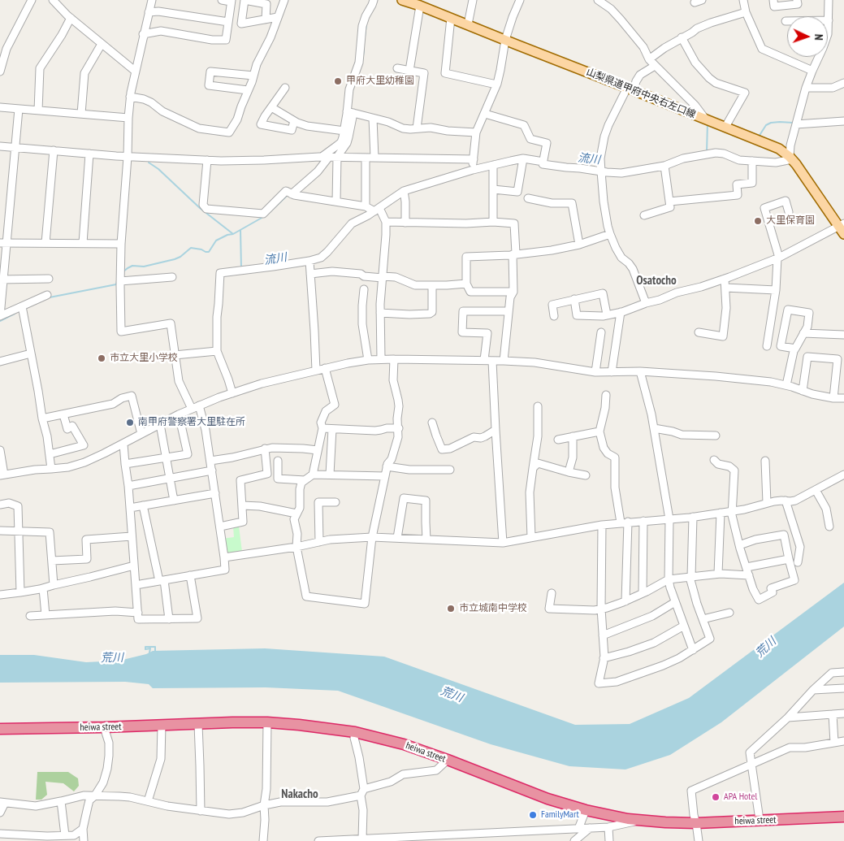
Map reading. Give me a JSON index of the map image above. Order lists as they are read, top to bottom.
{
  "streets": {
    "highway": ["heiwa street"],
    "main road": ["山梨県道甲府中央右左口線"]
  },
  "districts": ["Osatocho", "Nakacho"],
  "water": ["流川", "荒川"],
  "places": [
    "甲府大里幼稚園",
    "大里保育園",
    "市立大里小学校",
    "南甲府警察署大里駐在所",
    "市立城南中学校",
    "APA Hotel",
    "FamilyMart"
  ],
  "north": "right"
}
